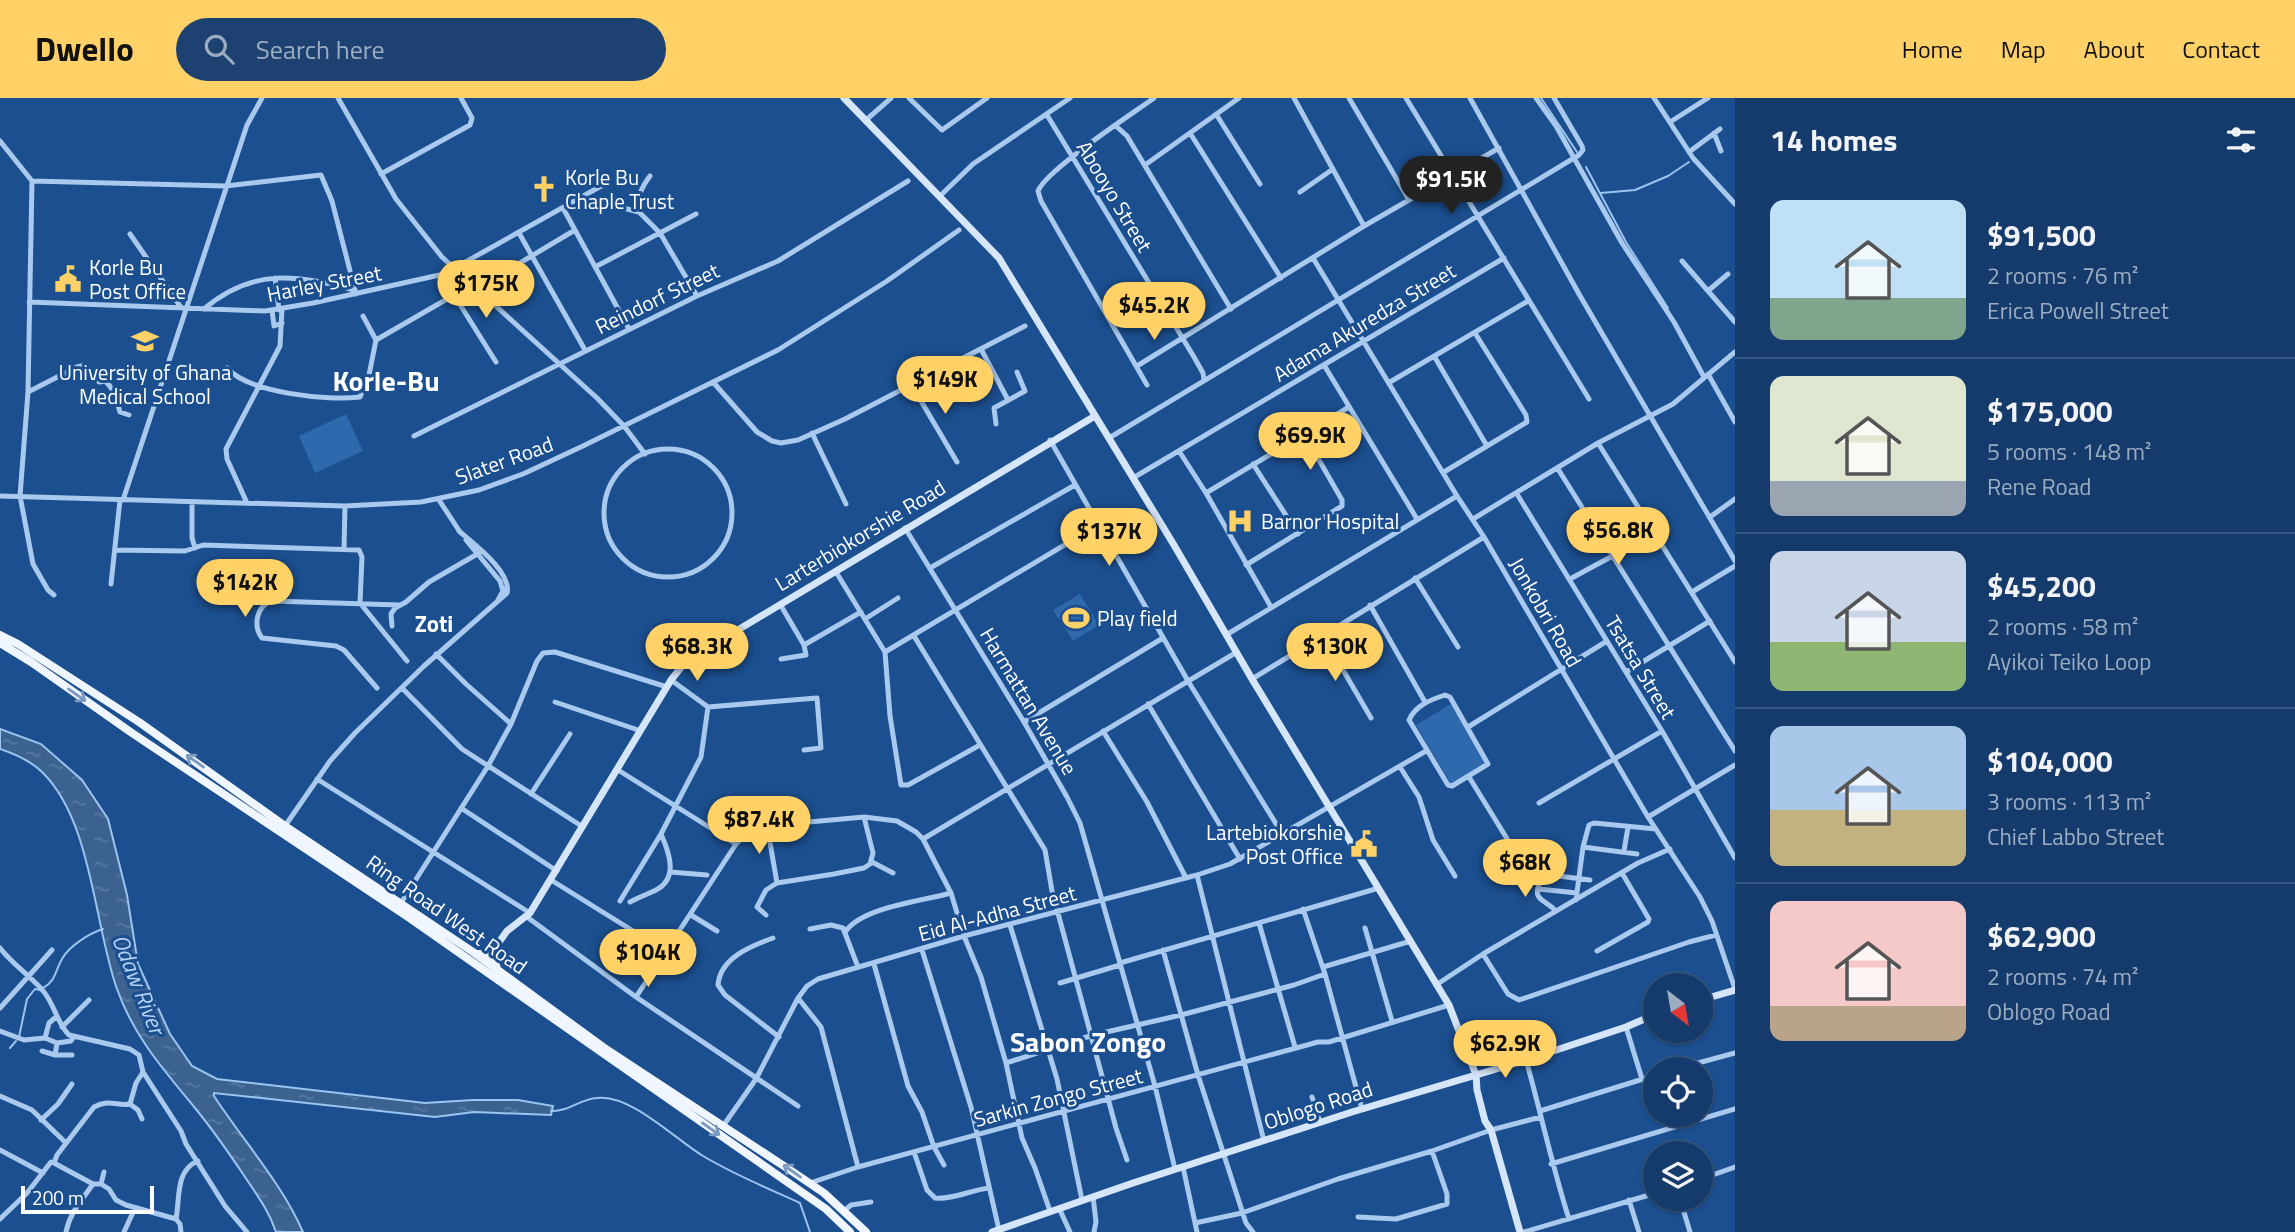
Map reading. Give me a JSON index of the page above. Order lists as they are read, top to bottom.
{
  "streets": {
    "main road": ["Larterbiokorshie Road", "Ring Road West Road", "Oblogo Road"],
    "street": [
      "Abooyo Street",
      "Harley Street",
      "Reindorf Street",
      "Adama Akuredza Street",
      "Slater Road",
      "Jonkobri Road",
      "Tsatsa Street",
      "Harmattan Avenue",
      "Eid Al-Adha Street",
      "Sarkin Zongo Street"
    ]
  },
  "crossings": [
    ["Adama Akuredza Street", "Jonkobri Road"],
    ["Larterbiokorshie Road", "Harmattan Avenue"],
    ["Larterbiokorshie Road", "Ring Road West Road"],
    ["Harmattan Avenue", "Eid Al-Adha Street"],
    ["Harmattan Avenue", "Sarkin Zongo Street"],
    ["Harmattan Avenue", "Oblogo Road"],
    ["Eid Al-Adha Street", "Ring Road West Road"],
    ["Ring Road West Road", "Sarkin Zongo Street"]
  ],
  "districts": ["Korle-Bu", "Zoti", "Sabon Zongo"],
  "water": ["Odaw River"],
  "places": {
    "church": ["Korle Bu Chaple Trust"],
    "public building": ["Korle Bu Post Office", "Lartebiokorshie Post Office"],
    "school or university": ["University of Ghana Medical School"],
    "hospital": ["Barnor Hospital"],
    "sports": ["Play field"]
  },
  "scale_bar": "200 m",
  "north": "bottom right",
  "page": {
    "header": "Dwello",
    "search": "Search here",
    "nav": [
      "Home",
      "Map",
      "About",
      "Contact"
    ],
    "heading": "14 homes",
    "price": [
      "$91.5K",
      "$175K",
      "$45.2K",
      "$149K",
      "$69.9K",
      "$56.8K",
      "$137K",
      "$142K",
      "$68.3K",
      "$130K",
      "$87.4K",
      "$68K",
      "$104K",
      "$62.9K"
    ],
    "list": [
      {
        "name": "$91,500",
        "note": "2 rooms · 76 m² · Erica Powell Street"
      },
      {
        "name": "$175,000",
        "note": "5 rooms · 148 m² · Rene Road"
      },
      {
        "name": "$45,200",
        "note": "2 rooms · 58 m² · Ayikoi Teiko Loop"
      },
      {
        "name": "$104,000",
        "note": "3 rooms · 113 m² · Chief Labbo Street"
      },
      {
        "name": "$62,900",
        "note": "2 rooms · 74 m² · Oblogo Road"
      }
    ],
    "scale": "200 m"
  }
}
